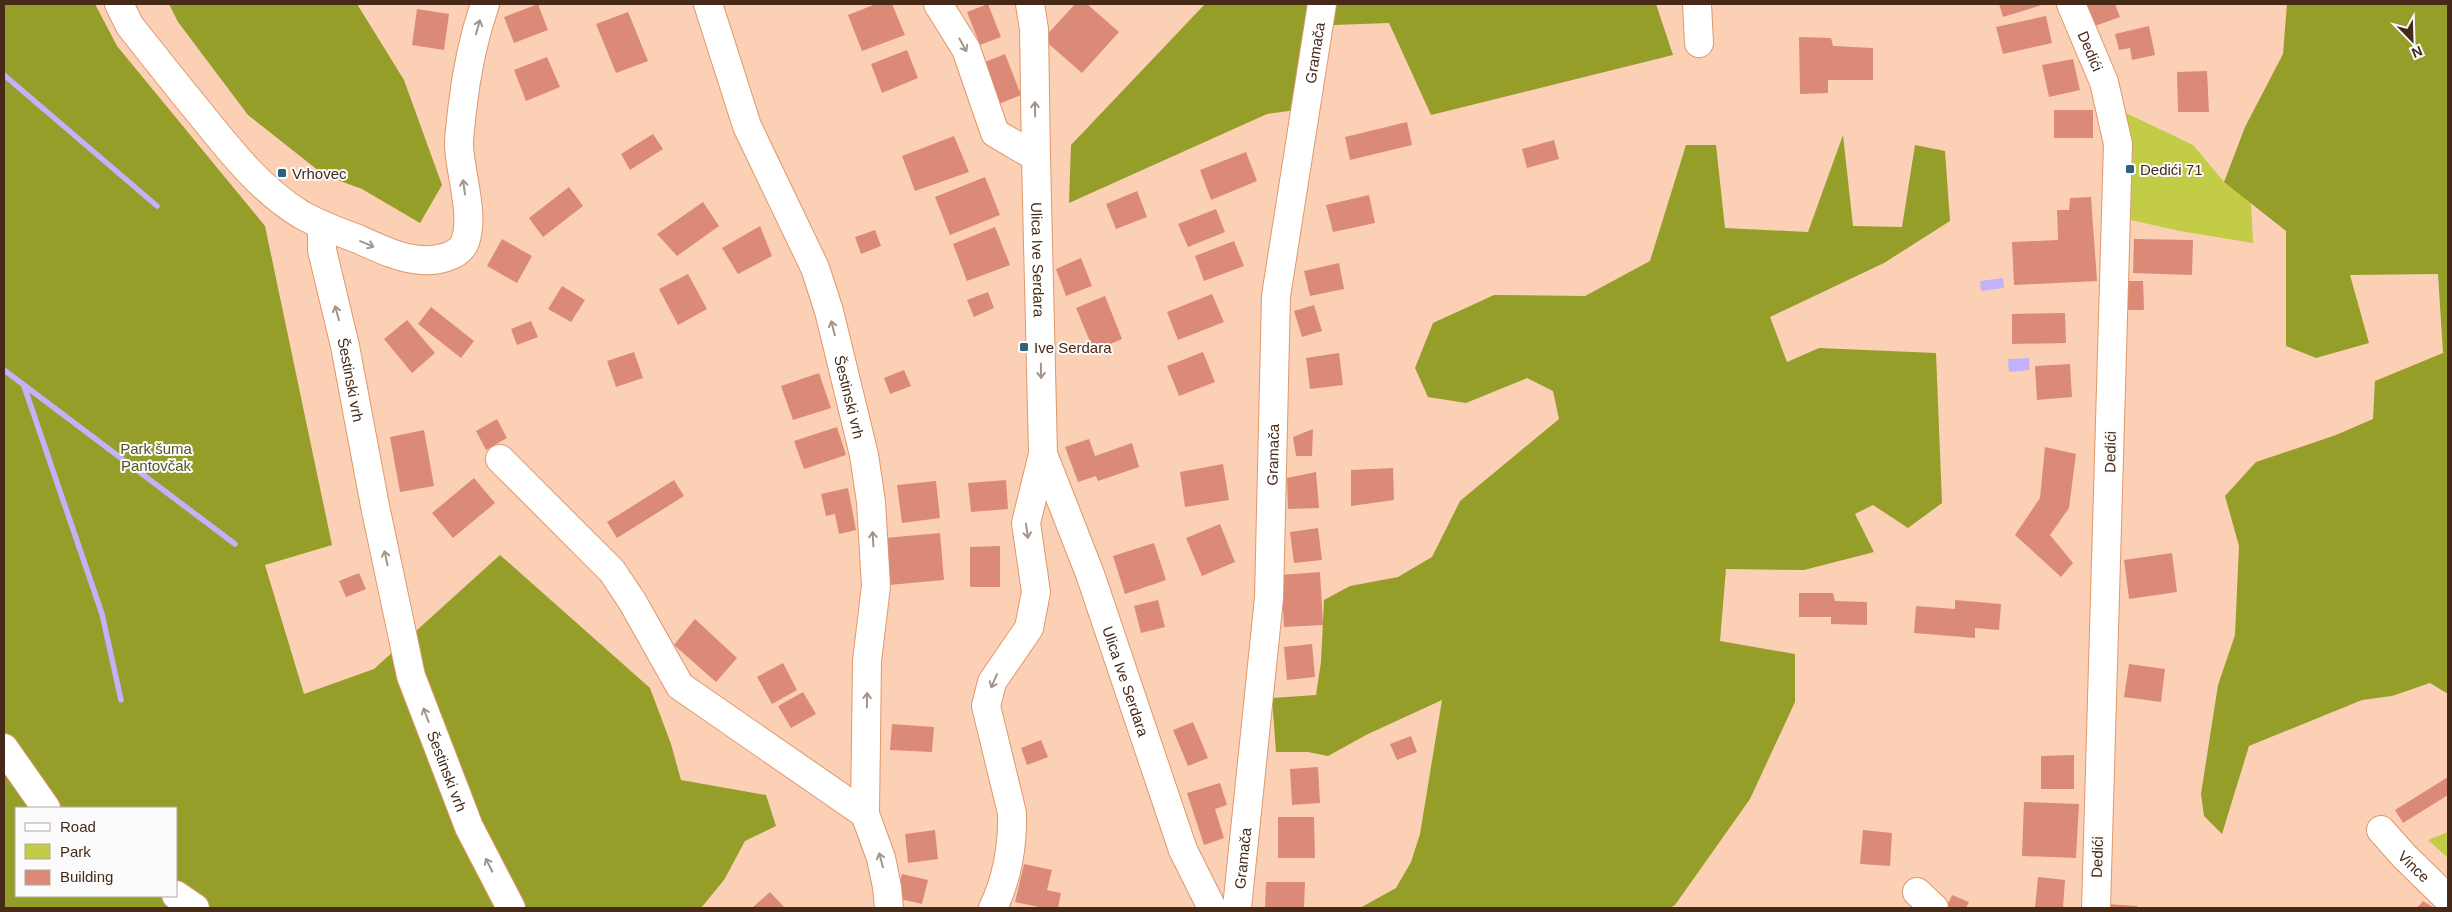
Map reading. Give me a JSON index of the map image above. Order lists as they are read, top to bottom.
{
  "streets": {
    "street": [
      "Dedići",
      "Gramača",
      "Ulica Ive Serdara",
      "Šestinski vrh",
      "Vince"
    ]
  },
  "one_way": ["Šestinski vrh"],
  "parks": ["Park šuma Pantovčak"],
  "places": {
    "transit": ["Dedići 71", "Vrhovec", "Ive Serdara"]
  },
  "legend": ["Road", "Park", "Building"],
  "north": "bottom right"
}
